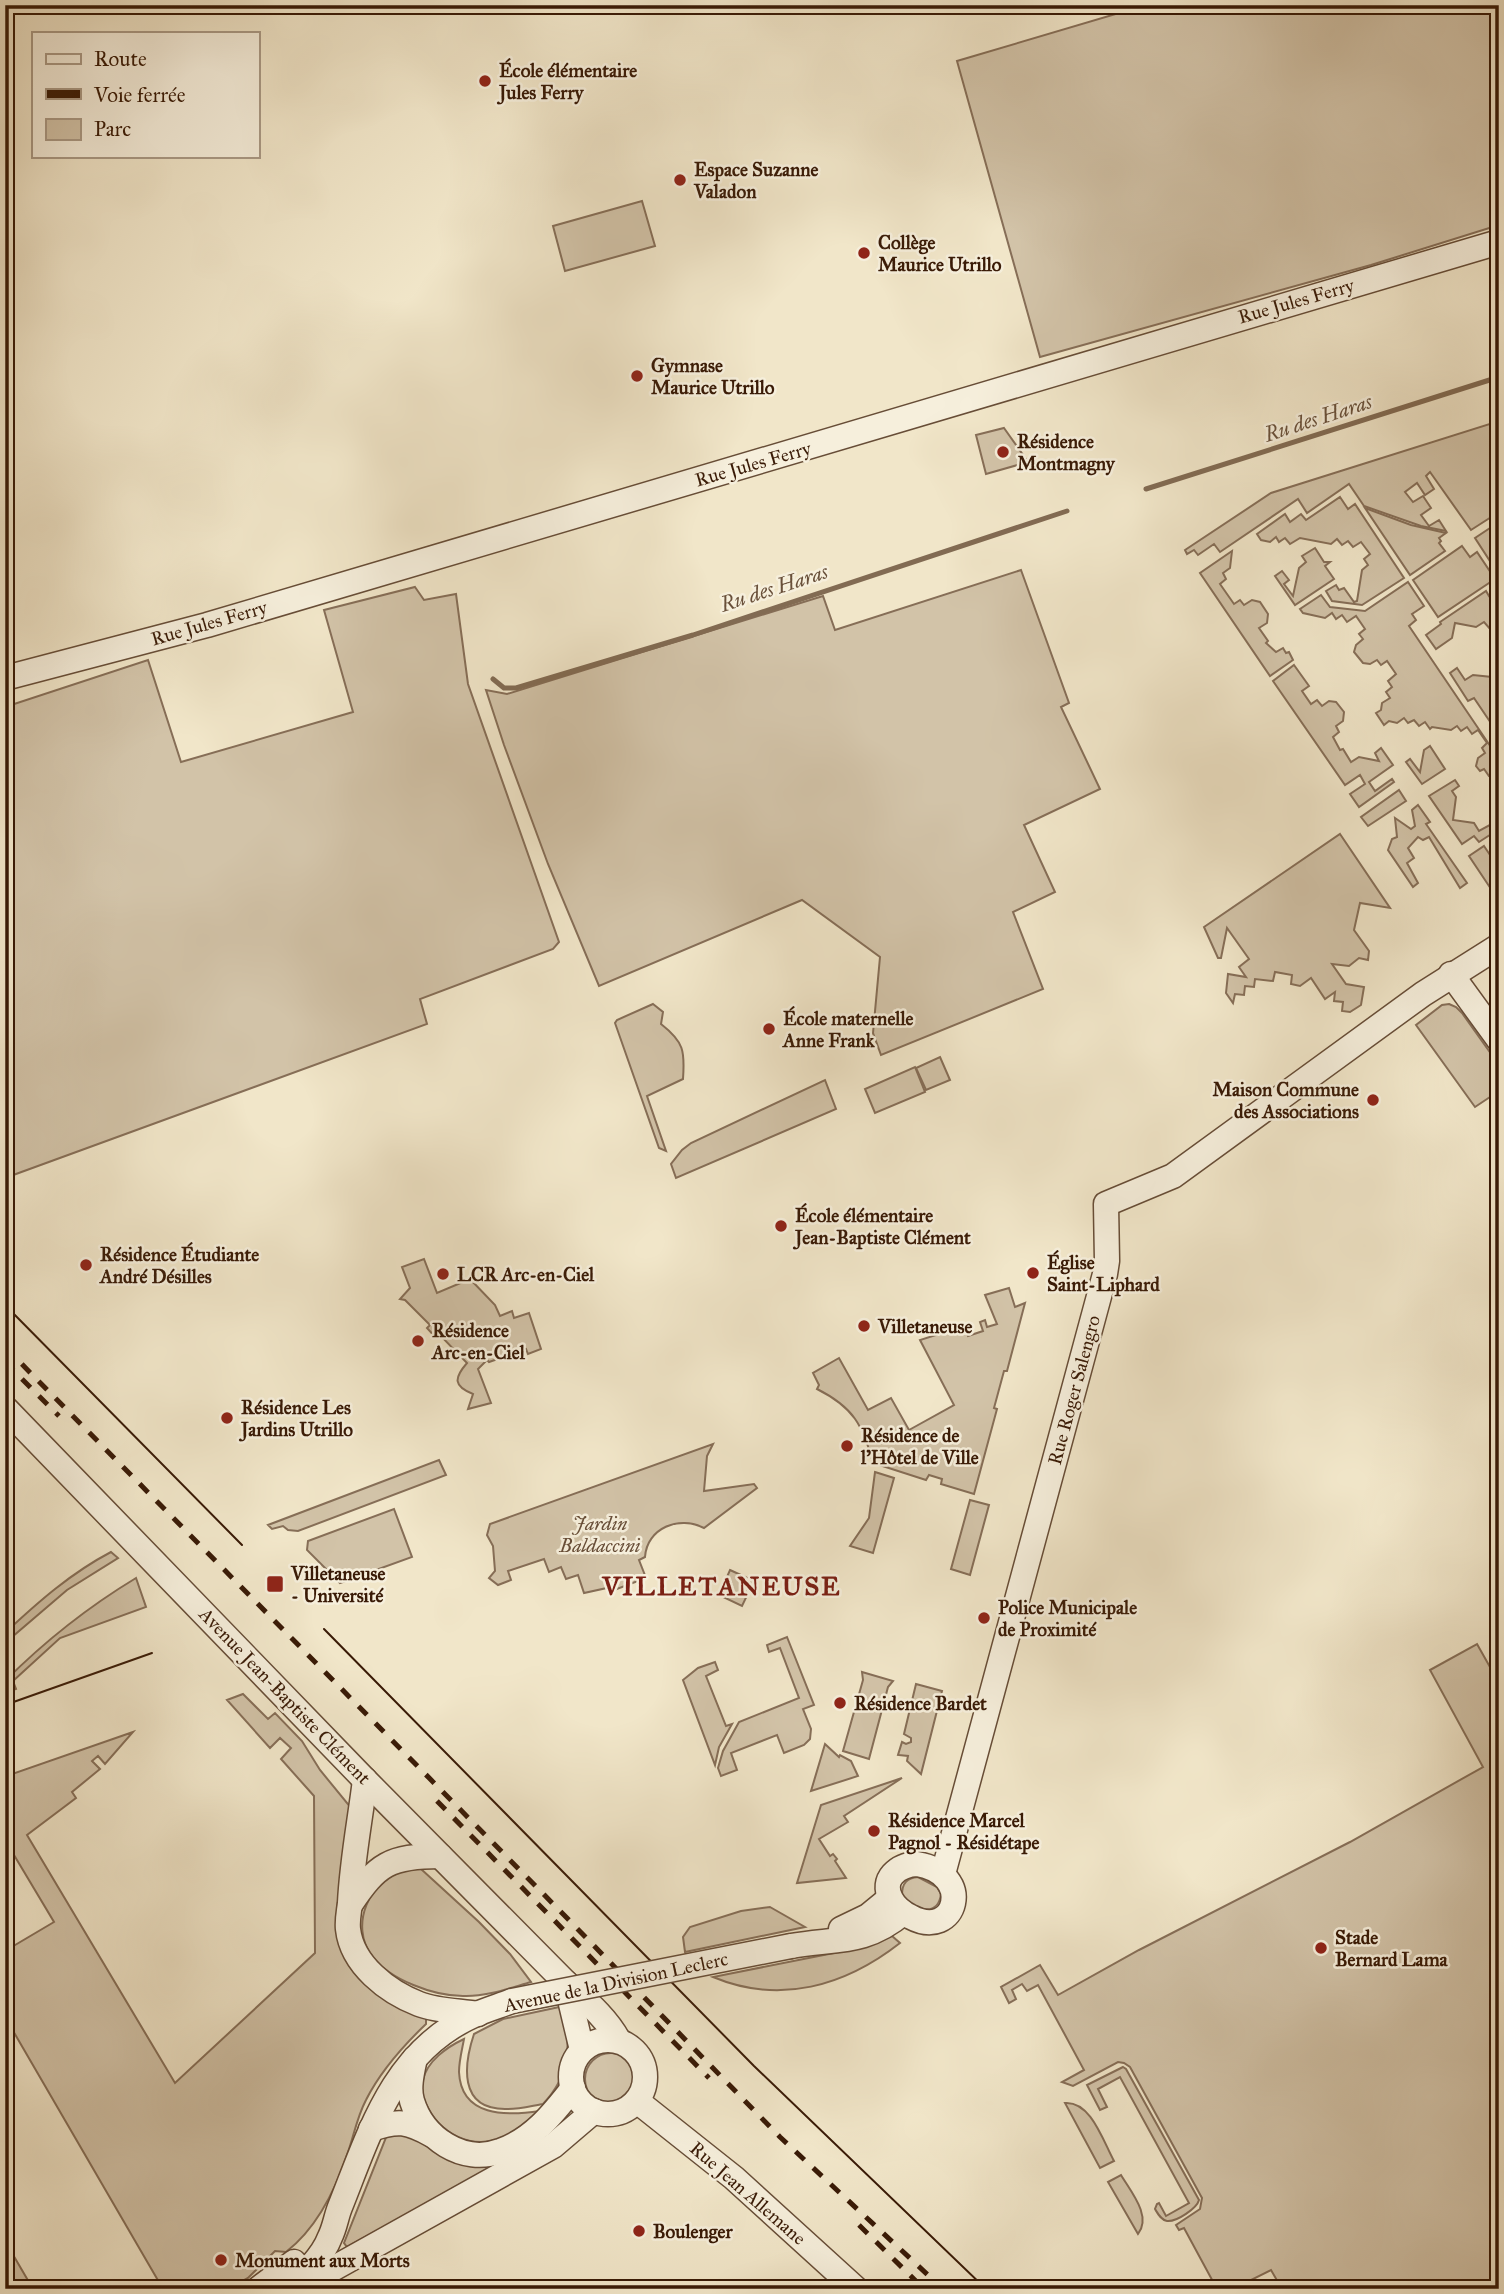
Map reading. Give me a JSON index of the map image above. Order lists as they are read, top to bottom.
{
  "streets": {
    "street": [
      "Rue Jules Ferry",
      "Rue Roger Salengro",
      "Avenue Jean-Baptiste Clément",
      "Avenue de la Division Leclerc",
      "Rue Jean Allemane"
    ]
  },
  "crossings": [
    ["Rue Roger Salengro", "Avenue de la Division Leclerc"],
    ["Avenue Jean-Baptiste Clément", "Avenue de la Division Leclerc"],
    ["Avenue Jean-Baptiste Clément", "Rue Jean Allemane"],
    ["Avenue de la Division Leclerc", "Rue Jean Allemane"]
  ],
  "districts": ["VILLETANEUSE"],
  "water": ["Ru des Haras"],
  "parks": ["Jardin Baldaccini"],
  "places": {
    "other": [
      "École élémentaire Jules Ferry",
      "Espace Suzanne Valadon",
      "Collège Maurice Utrillo",
      "Gymnase Maurice Utrillo",
      "Résidence Montmagny",
      "École maternelle Anne Frank",
      "Maison Commune des Associations",
      "École élémentaire Jean-Baptiste Clément",
      "Résidence Étudiante André Désilles",
      "Église Saint-Liphard",
      "LCR Arc-en-Ciel",
      "Villetaneuse",
      "Résidence Arc-en-Ciel",
      "Résidence Les Jardins Utrillo",
      "Résidence de l'Hôtel de Ville",
      "Police Municipale de Proximité",
      "Résidence Bardet",
      "Résidence Marcel Pagnol - Résidétape",
      "Stade Bernard Lama",
      "Boulenger",
      "Monument aux Morts"
    ],
    "transit": ["Villetaneuse - Université"]
  },
  "legend": ["Route", "Voie ferrée", "Parc"]
}
